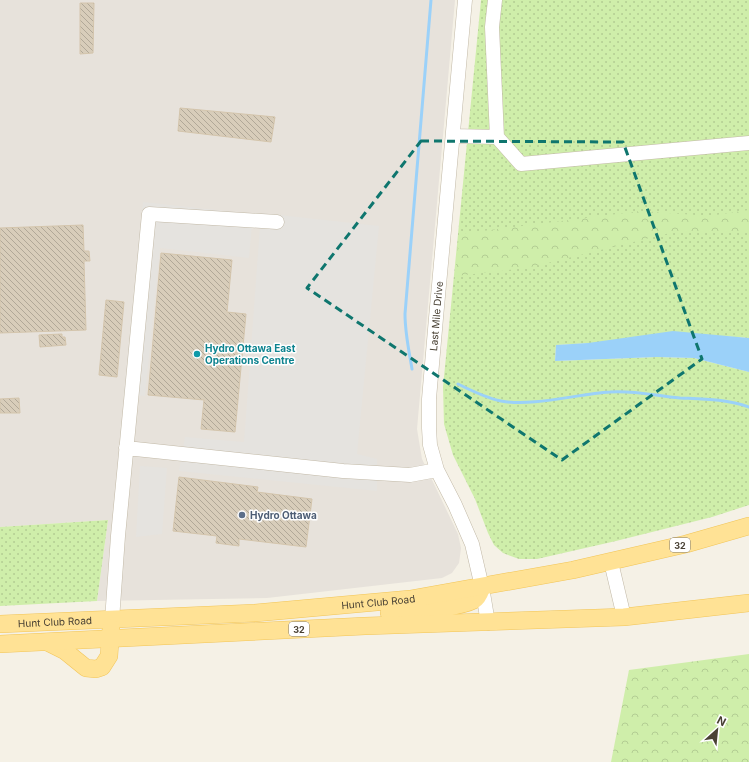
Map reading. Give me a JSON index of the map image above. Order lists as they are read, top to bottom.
{
  "streets": {
    "main road": ["32", "Hunt Club Road"],
    "street": ["Last Mile Drive"]
  },
  "crossings": [
    ["Last Mile Drive", "Hunt Club Road"]
  ],
  "places": ["Hydro Ottawa East Operations Centre", "Hydro Ottawa"],
  "north": "top right"
}
